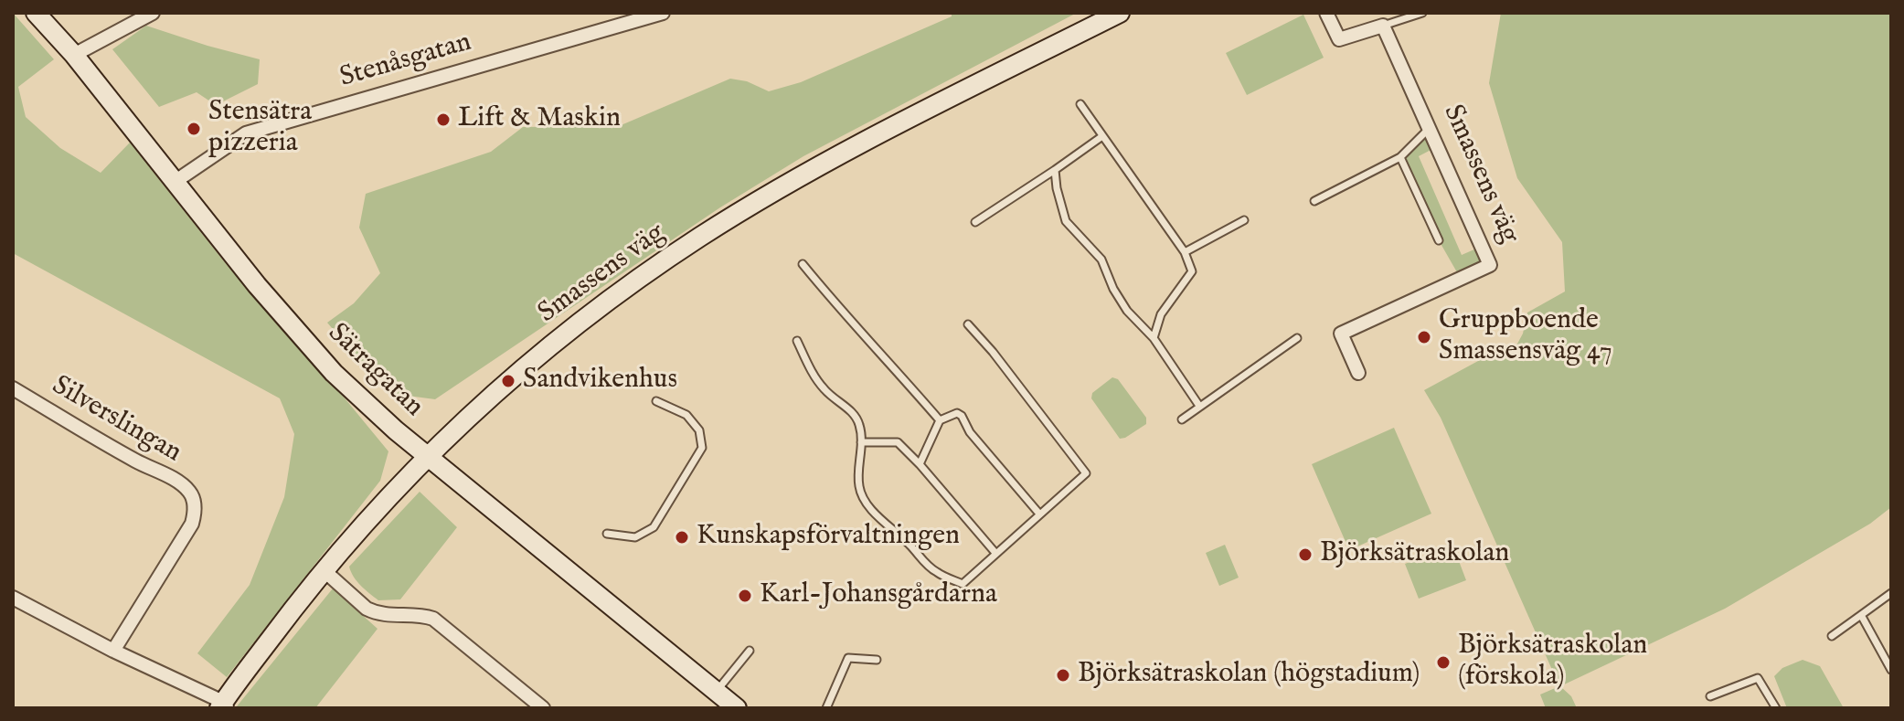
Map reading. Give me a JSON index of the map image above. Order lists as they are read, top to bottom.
{
  "streets": {
    "street": [
      "Stenåsgatan",
      "Smassens väg",
      "Sätragatan",
      "Silverslingan"
    ]
  },
  "crossings": [
    ["Stenåsgatan", "Sätragatan"],
    ["Smassens väg", "Sätragatan"]
  ],
  "places": [
    "Lift & Maskin",
    "Stensätra pizzeria",
    "Gruppboende Smassensväg 47",
    "Sandvikenhus",
    "Kunskapsförvaltningen",
    "Björksätraskolan",
    "Karl-Johansgårdarna",
    "Björksätraskolan (förskola)",
    "Björksätraskolan (högstadium)"
  ]
}
